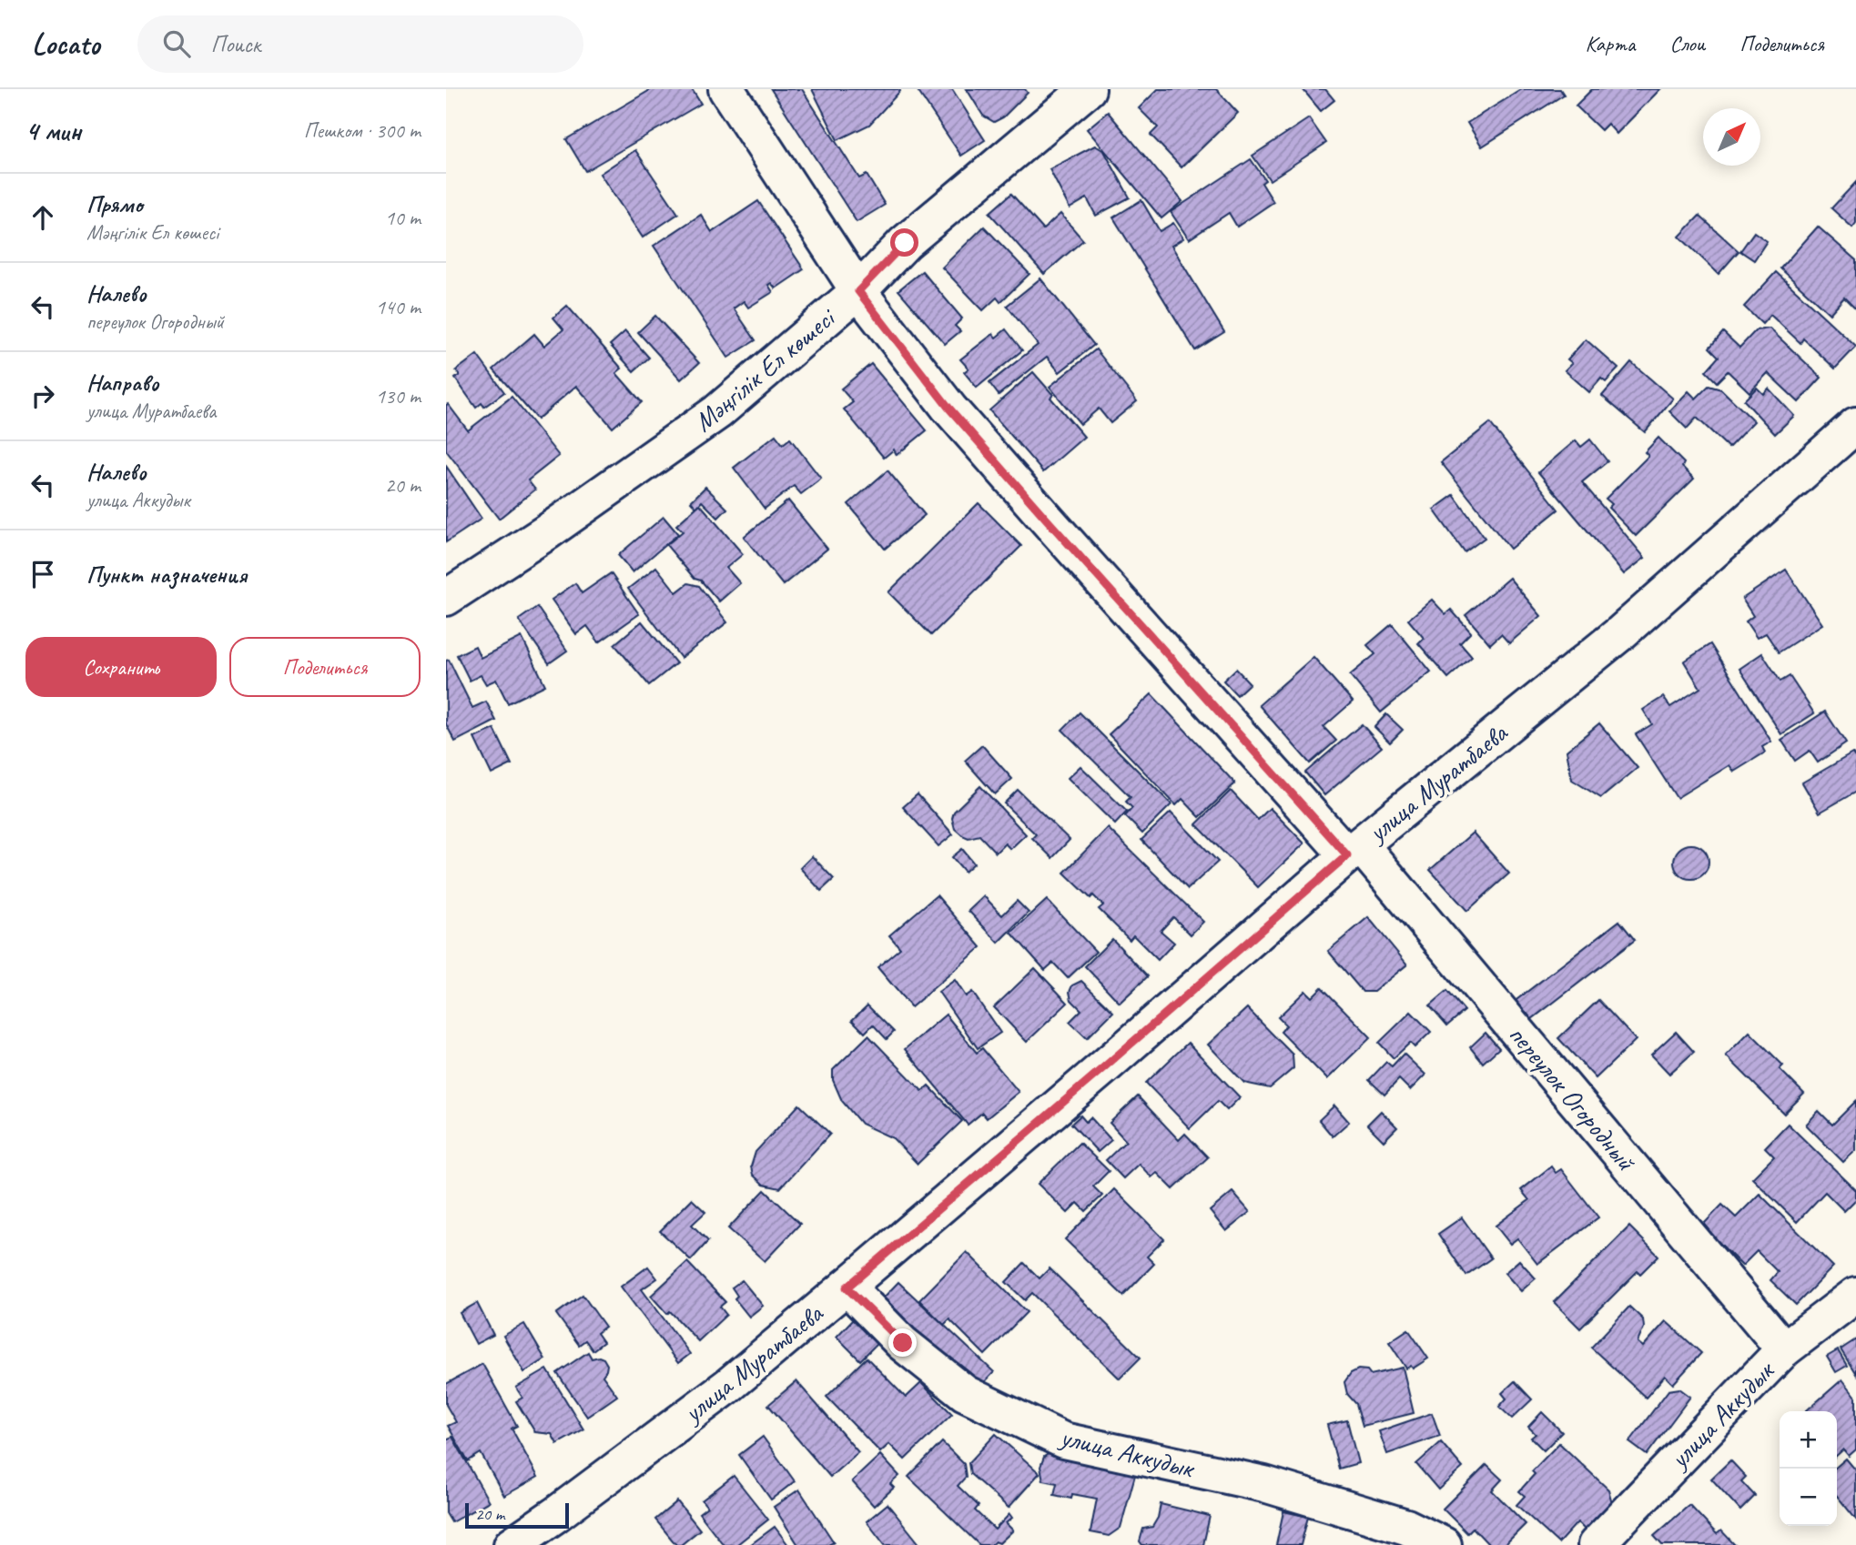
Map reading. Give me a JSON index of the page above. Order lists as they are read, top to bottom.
{
  "streets": {
    "street": [
      "Мәңгілік Ел көшесі",
      "улица Муратбаева",
      "переулок Огородный",
      "улица Аккудык"
    ]
  },
  "crossings": [
    ["Мәңгілік Ел көшесі", "переулок Огородный"],
    ["улица Муратбаева", "переулок Огородный"],
    ["улица Муратбаева", "улица Аккудык"],
    ["переулок Огородный", "улица Аккудык"]
  ],
  "scale_bar": "20 m",
  "north": "top right",
  "page": {
    "header": "Locato",
    "search": "Поиск",
    "nav": ["Карта", "Слои", "Поделиться"],
    "heading": ["4 мин", "Пешком · 300 m"],
    "list": [
      ["Прямо", "Мәңгілік Ел көшесі", "10 m"],
      ["Налево", "переулок Огородный", "140 m"],
      ["Направо", "улица Муратбаева", "130 m"],
      ["Налево", "улица Аккудык", "20 m"],
      "Пункт назначения"
    ],
    "buttons": ["Сохранить", "Поделиться"],
    "map_buttons": ["+", "−"],
    "scale": "20 m"
  }
}
